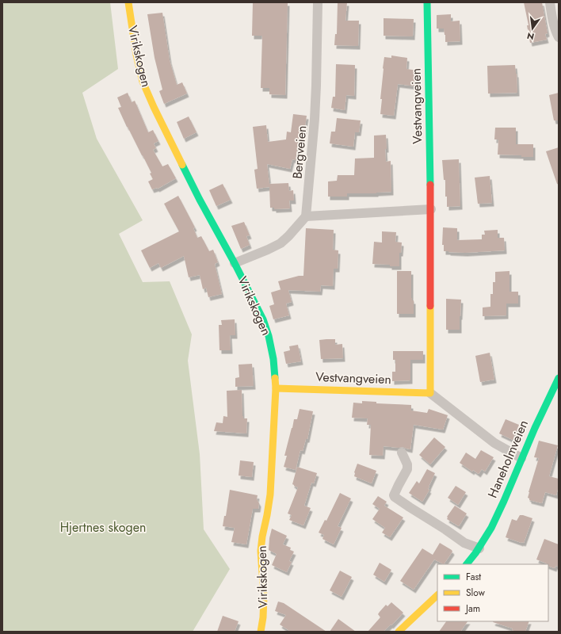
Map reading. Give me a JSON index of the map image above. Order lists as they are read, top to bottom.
{
  "streets": {
    "street": [
      "Virikskogen",
      "Vestvangveien",
      "Bergveien",
      "Haneholmveien"
    ]
  },
  "crossings": [
    ["Virikskogen", "Vestvangveien"]
  ],
  "parks": ["Hjertnes skogen"],
  "legend": ["Fast", "Slow", "Jam"],
  "north": "bottom"
}
